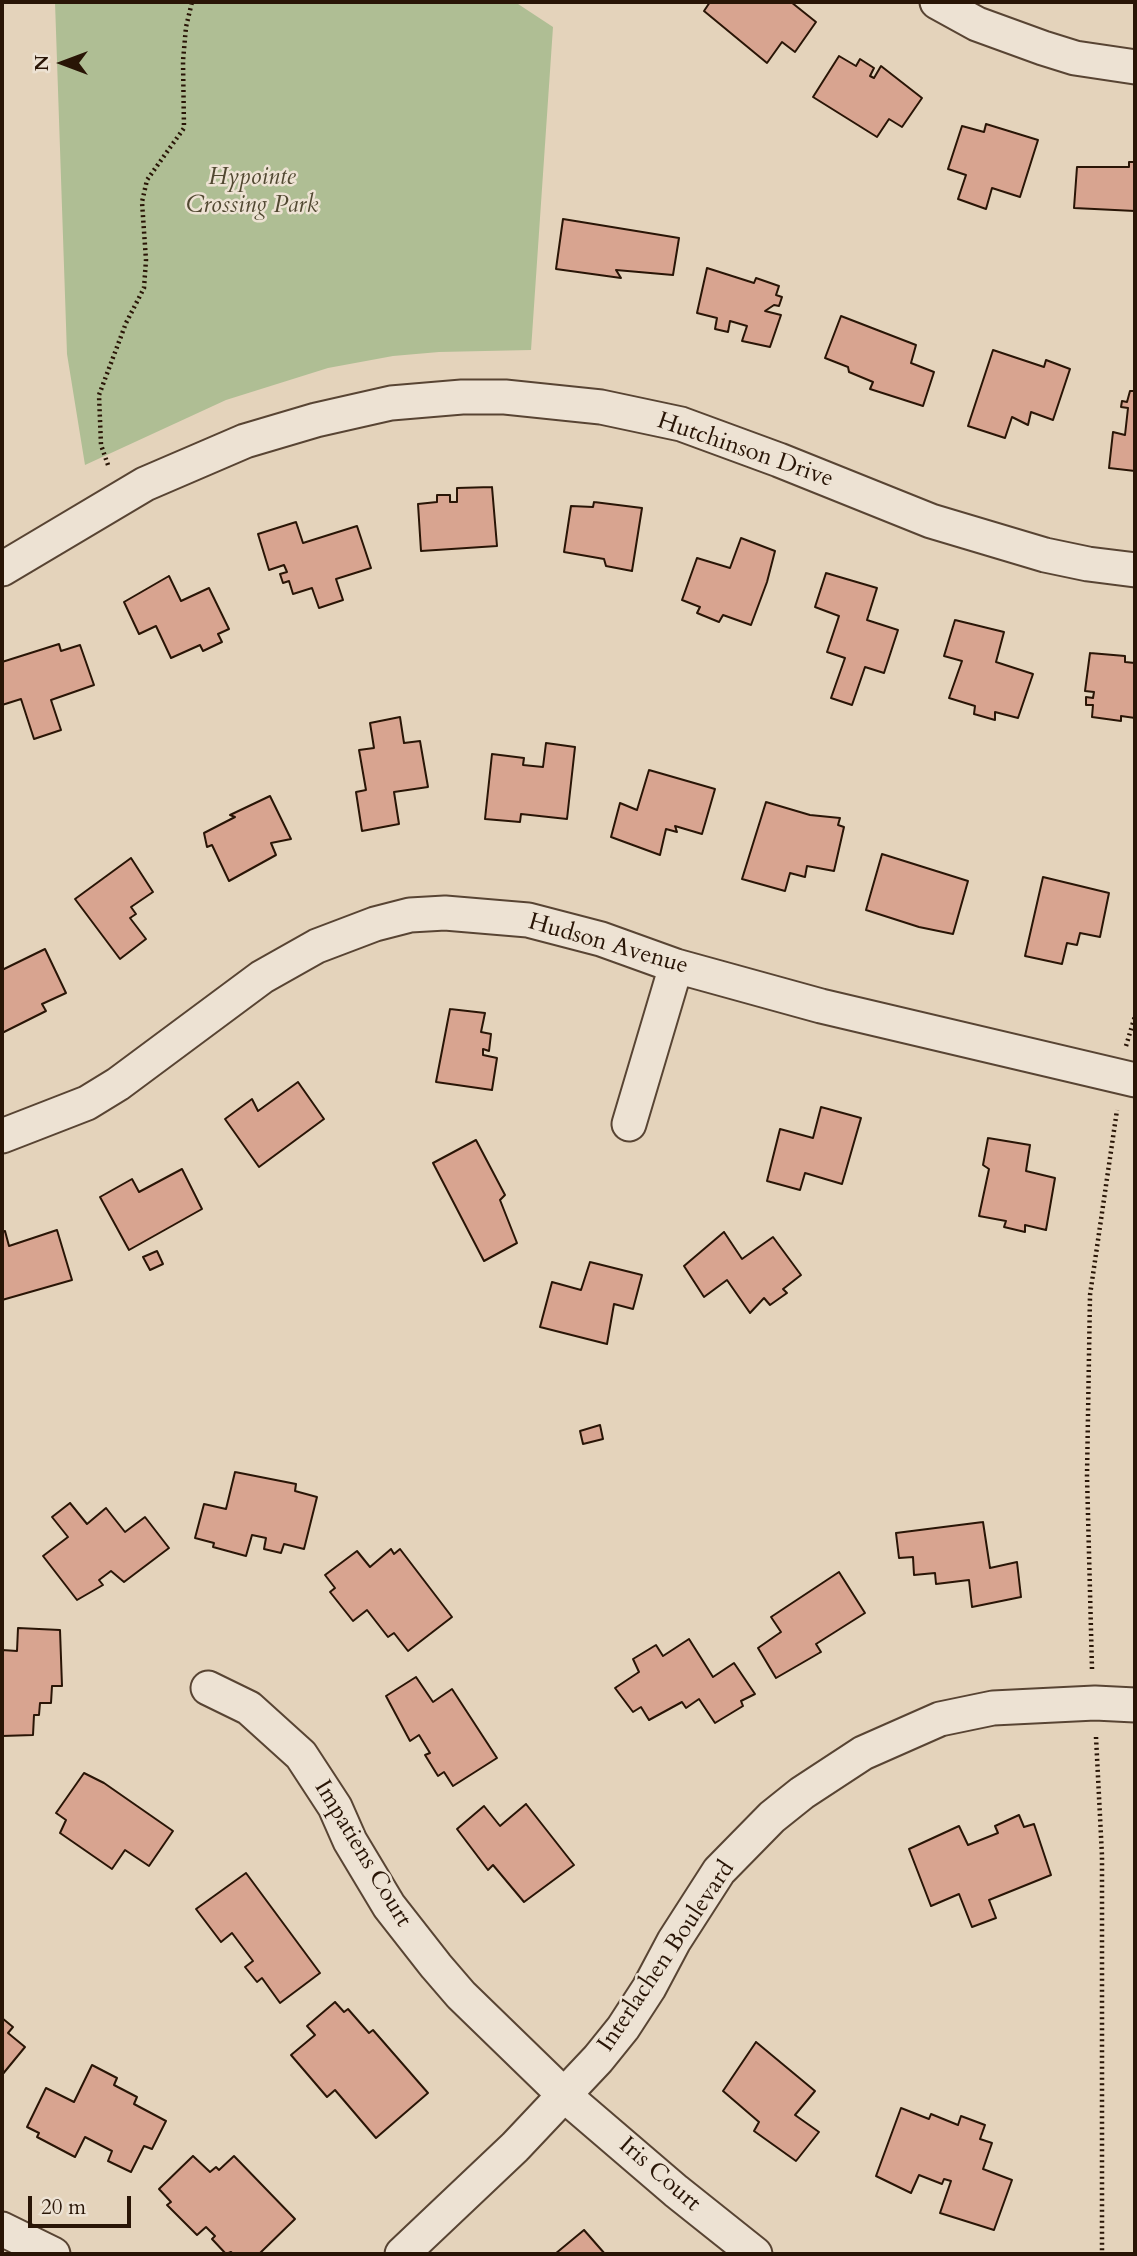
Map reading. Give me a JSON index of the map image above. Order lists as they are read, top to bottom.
{
  "streets": {
    "street": [
      "Hutchinson Drive",
      "Hudson Avenue",
      "Impatiens Court",
      "Interlachen Boulevard",
      "Iris Court"
    ]
  },
  "crossings": [
    ["Impatiens Court", "Interlachen Boulevard"],
    ["Impatiens Court", "Iris Court"],
    ["Interlachen Boulevard", "Iris Court"]
  ],
  "parks": ["Hypointe Crossing Park"],
  "scale_bar": "20 m",
  "north": "left"
}
